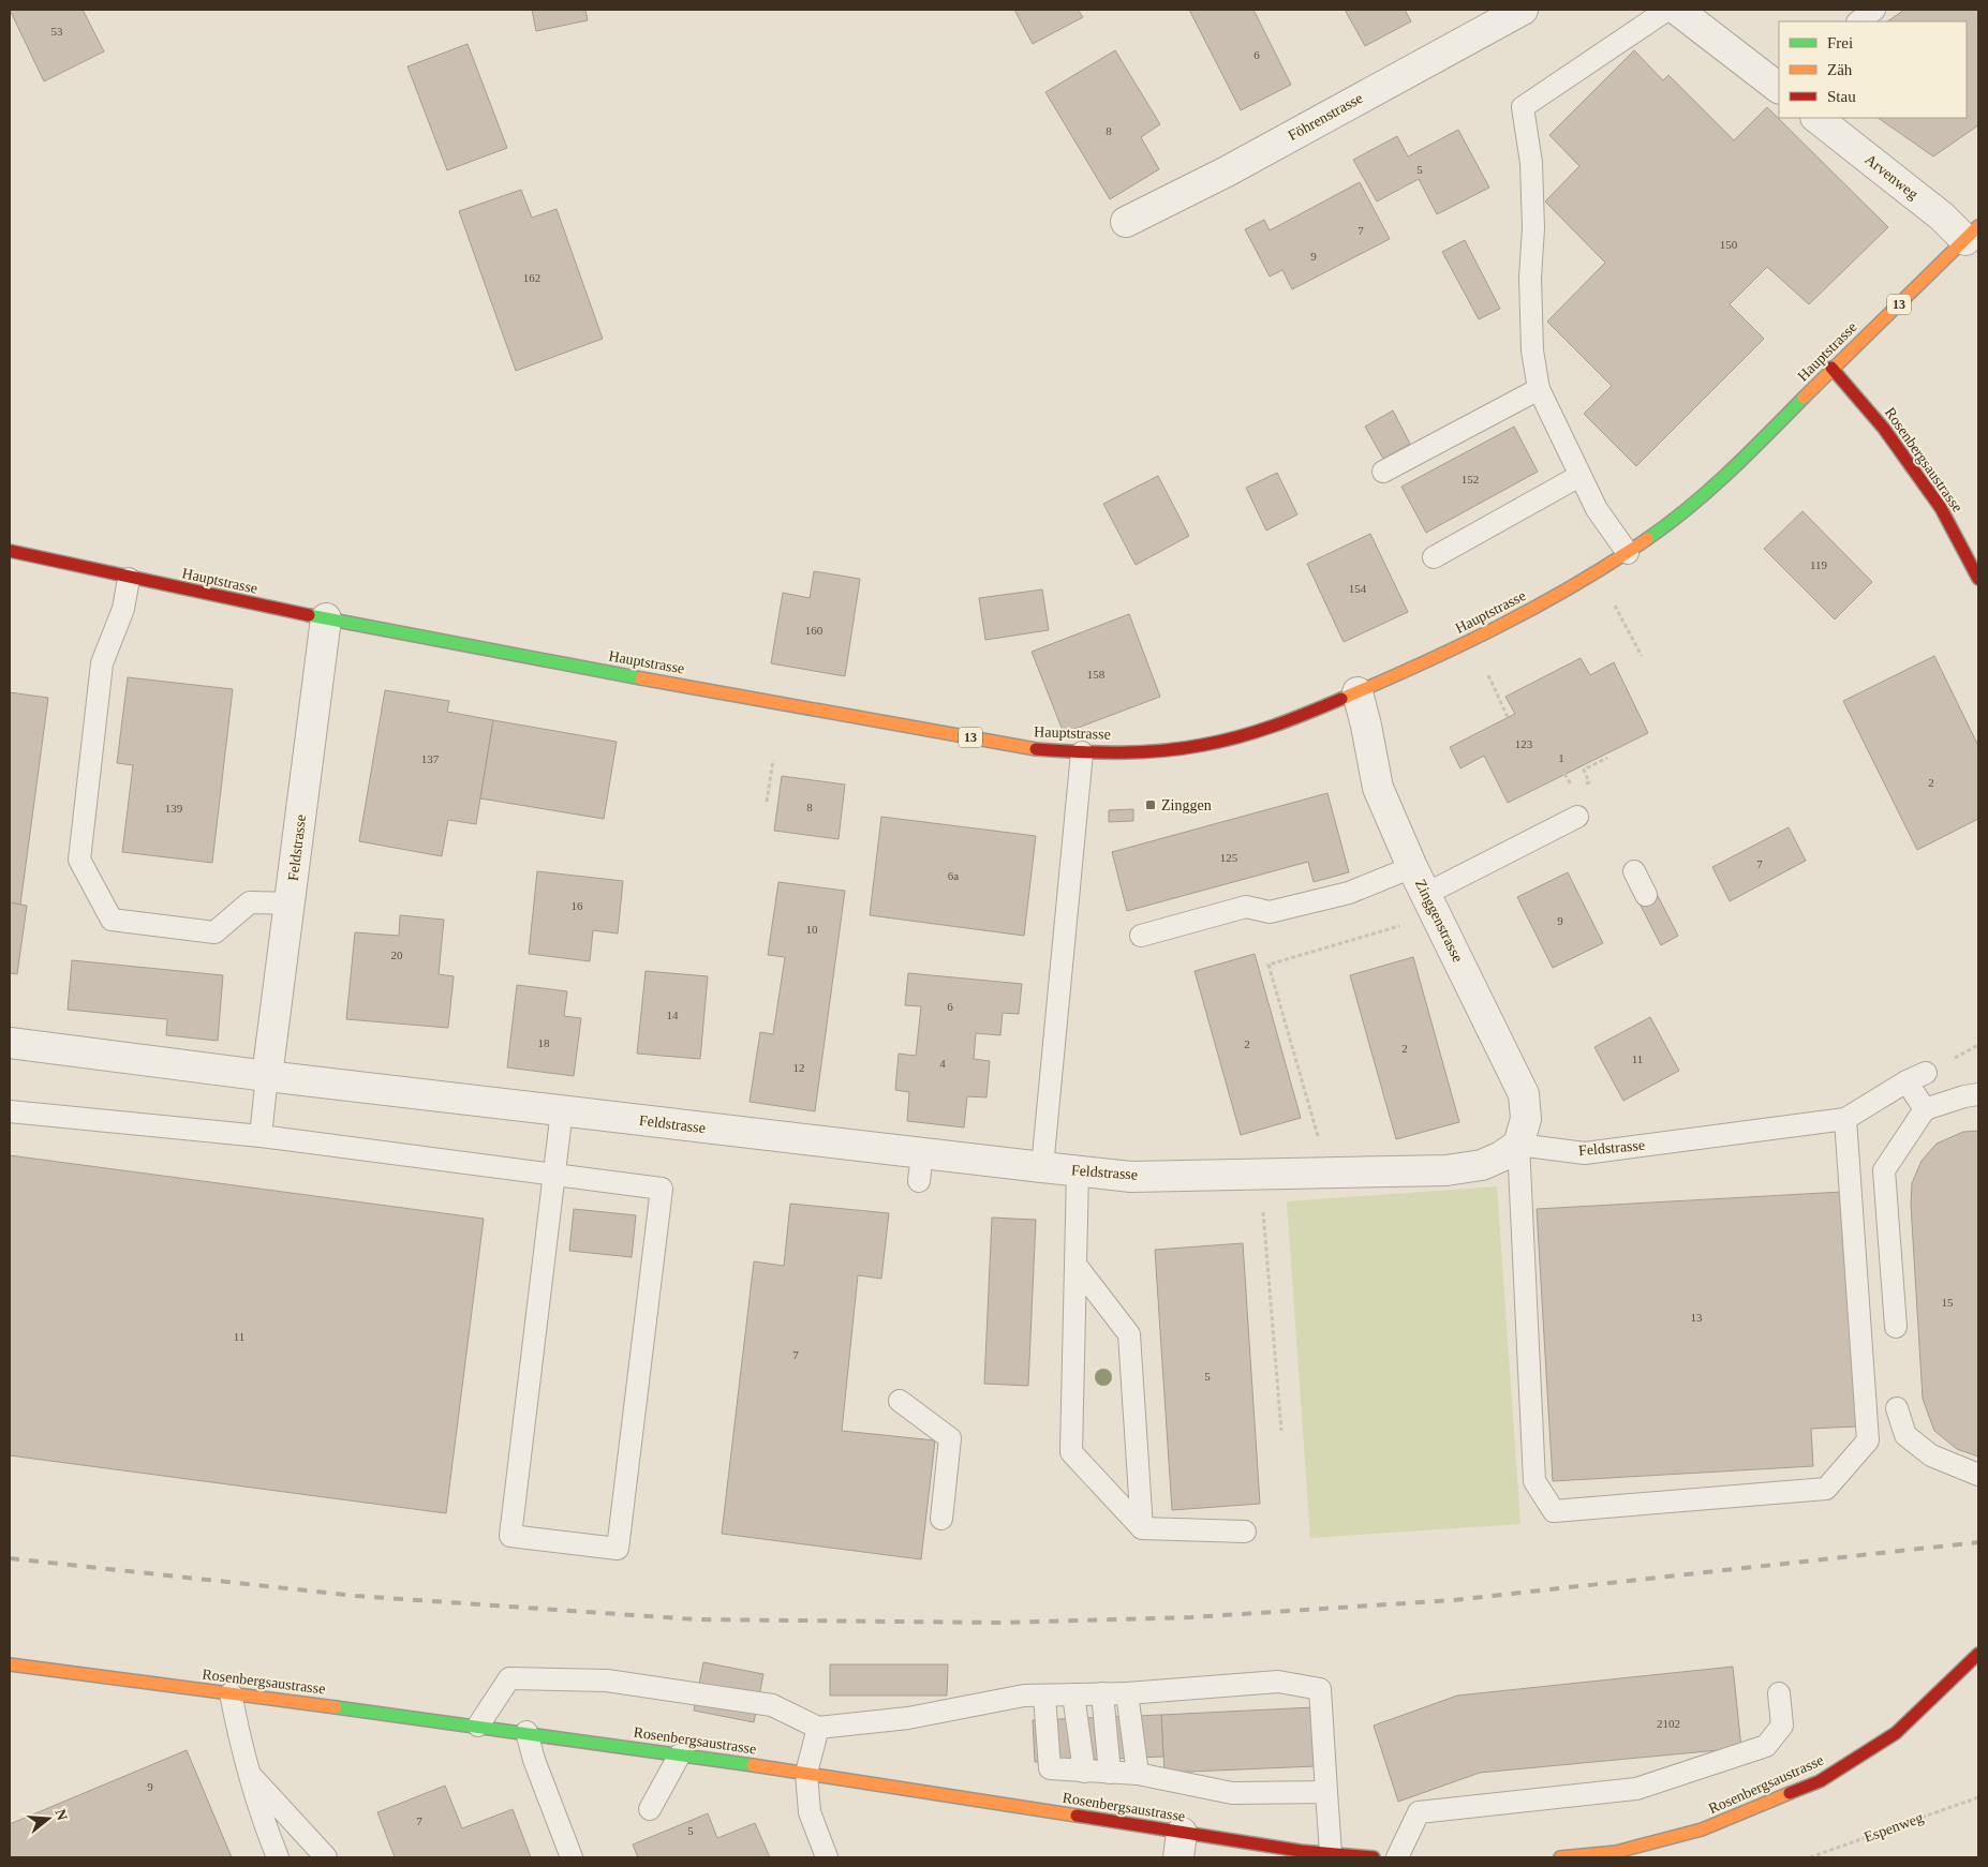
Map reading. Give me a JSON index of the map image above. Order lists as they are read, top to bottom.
{
  "streets": {
    "main road": ["13", "Hauptstrasse", "Rosenbergsaustrasse"],
    "street": [
      "Föhrenstrasse",
      "Arvenweg",
      "Feldstrasse",
      "Zinggenstrasse"
    ],
    "path": ["Espenweg"]
  },
  "crossings": [
    ["Arvenweg", "Hauptstrasse"],
    ["Hauptstrasse", "Rosenbergsaustrasse"],
    ["Hauptstrasse", "Feldstrasse"],
    ["Hauptstrasse", "Zinggenstrasse"],
    ["Feldstrasse", "Zinggenstrasse"]
  ],
  "places": {
    "transit": ["Zinggen"]
  },
  "house_numbers": [
    "53",
    "6",
    "8",
    "5",
    "7",
    "150",
    "9",
    "162",
    "152",
    "119",
    "154",
    "160",
    "158",
    "123",
    "1",
    "137",
    "2",
    "8",
    "139",
    "125",
    "7",
    "6a",
    "16",
    "9",
    "10",
    "20",
    "6",
    "14",
    "18",
    "2",
    "2",
    "11",
    "4",
    "12",
    "15",
    "13",
    "11",
    "7",
    "5",
    "2102",
    "9",
    "7",
    "5"
  ],
  "legend": ["Frei", "Zäh", "Stau"],
  "north": "right"
}
